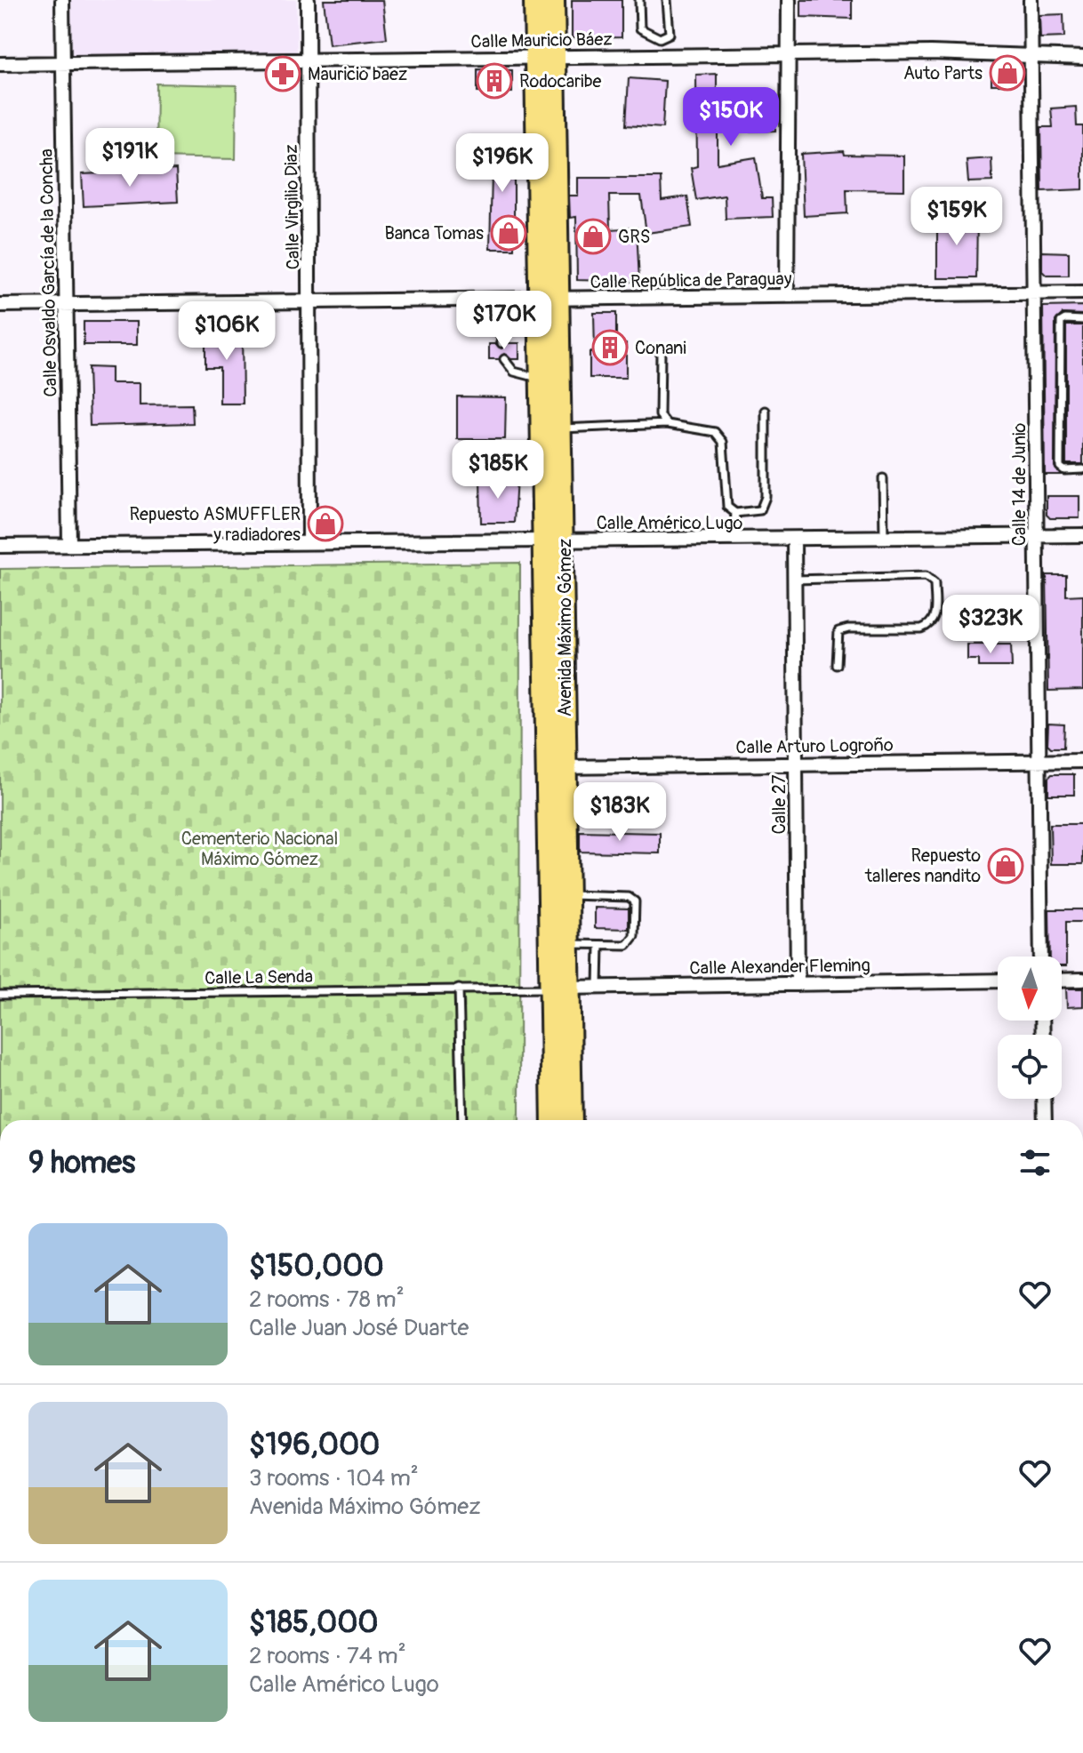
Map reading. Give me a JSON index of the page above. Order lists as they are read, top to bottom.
{
  "streets": {
    "main road": ["Avenida Máximo Gómez"],
    "street": [
      "Calle Mauricio Báez",
      "Calle Virgilio Diaz",
      "Calle Osvaldo García de la Concha",
      "Calle República de Paraguay",
      "Calle 14 de Junio",
      "Calle Américo Lugo",
      "Calle Arturo Logroño",
      "Calle 27",
      "Calle Alexander Fleming"
    ],
    "lane": ["Calle La Senda"]
  },
  "crossings": [
    ["Calle Mauricio Báez", "Calle Virgilio Diaz"],
    ["Calle Mauricio Báez", "Calle Osvaldo García de la Concha"],
    ["Calle Mauricio Báez", "Calle 14 de Junio"],
    ["Calle Mauricio Báez", "Avenida Máximo Gómez"],
    ["Calle Virgilio Diaz", "Calle República de Paraguay"],
    ["Calle Virgilio Diaz", "Calle Américo Lugo"],
    ["Calle Osvaldo García de la Concha", "Calle República de Paraguay"],
    ["Calle Osvaldo García de la Concha", "Calle Américo Lugo"],
    ["Calle República de Paraguay", "Calle 14 de Junio"],
    ["Calle República de Paraguay", "Avenida Máximo Gómez"],
    ["Calle 14 de Junio", "Calle Américo Lugo"],
    ["Calle 14 de Junio", "Calle Arturo Logroño"],
    ["Calle Américo Lugo", "Avenida Máximo Gómez"],
    ["Calle Américo Lugo", "Calle 27"],
    ["Avenida Máximo Gómez", "Calle Arturo Logroño"],
    ["Avenida Máximo Gómez", "Calle Alexander Fleming"],
    ["Avenida Máximo Gómez", "Calle La Senda"],
    ["Calle Arturo Logroño", "Calle 27"],
    ["Calle 27", "Calle Alexander Fleming"],
    ["Calle Alexander Fleming", "Calle La Senda"]
  ],
  "parks": ["Cementerio Nacional Máximo Gómez"],
  "places": {
    "shop": [
      "Auto Parts",
      "Banca Tomas",
      "GRS",
      "Repuesto ASMUFFLER y radiadores",
      "Repuesto talleres nandito"
    ],
    "pharmacy": ["Mauricio baez"],
    "building": ["Rodocaribe", "Conani"]
  },
  "north": "bottom",
  "page": {
    "price": [
      "$150K",
      "$191K",
      "$196K",
      "$159K",
      "$170K",
      "$106K",
      "$185K",
      "$323K",
      "$183K"
    ],
    "heading": "9 homes",
    "list": [
      {
        "name": "$150,000",
        "note": "2 rooms · 78 m² · Calle Juan José Duarte"
      },
      {
        "name": "$196,000",
        "note": "3 rooms · 104 m² · Avenida Máximo Gómez"
      },
      {
        "name": "$185,000",
        "note": "2 rooms · 74 m² · Calle Américo Lugo"
      }
    ]
  }
}
